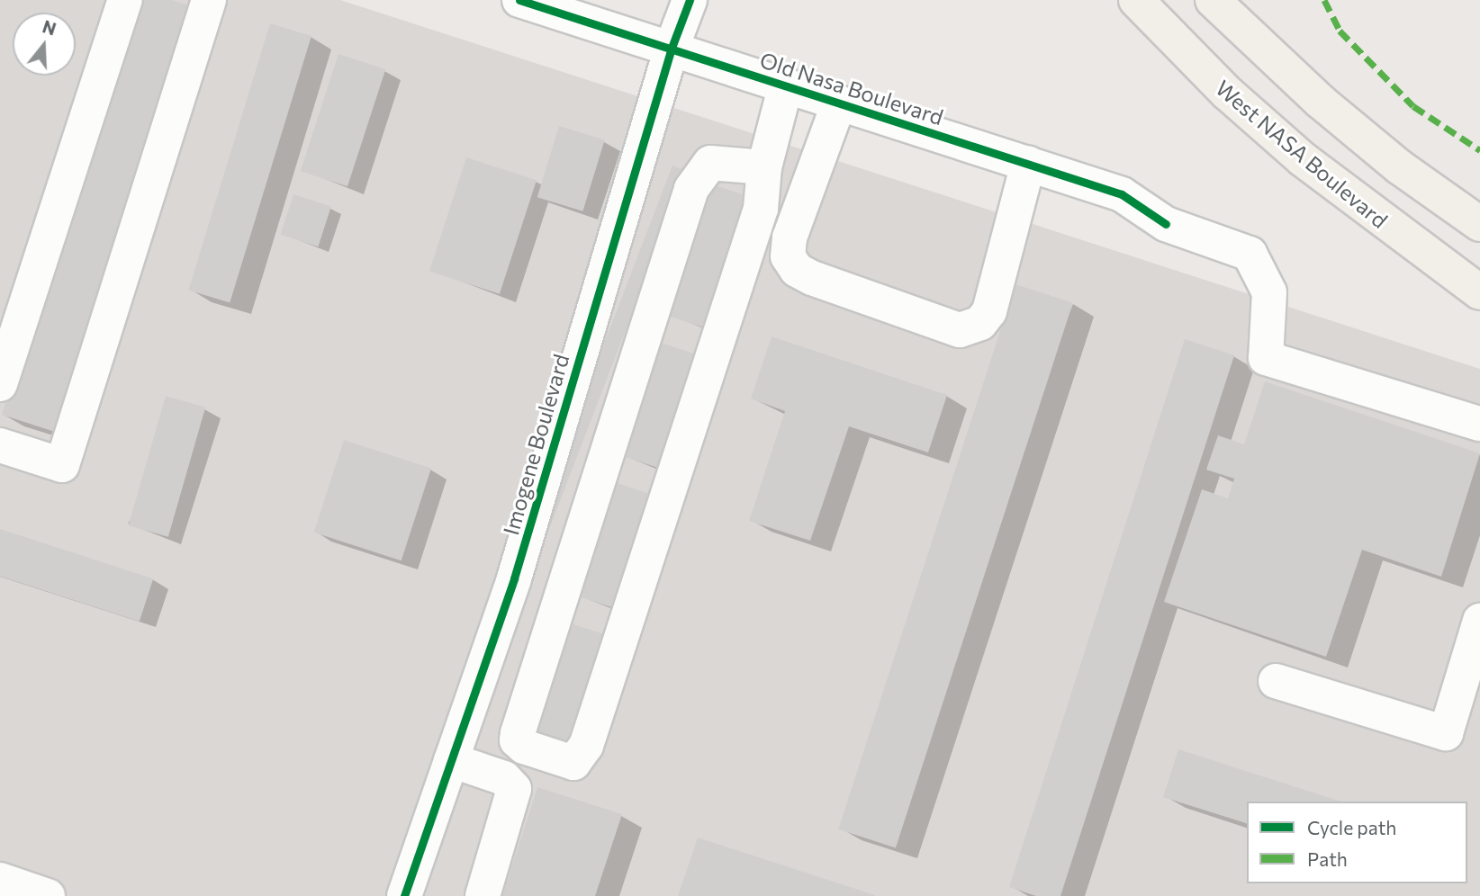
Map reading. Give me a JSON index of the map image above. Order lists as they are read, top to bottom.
{
  "streets": {
    "main road": ["West NASA Boulevard"],
    "street": ["Old Nasa Boulevard", "Imogene Boulevard"]
  },
  "crossings": [
    ["Old Nasa Boulevard", "Imogene Boulevard"]
  ],
  "legend": ["Cycle path", "Path"],
  "north": "top"
}
